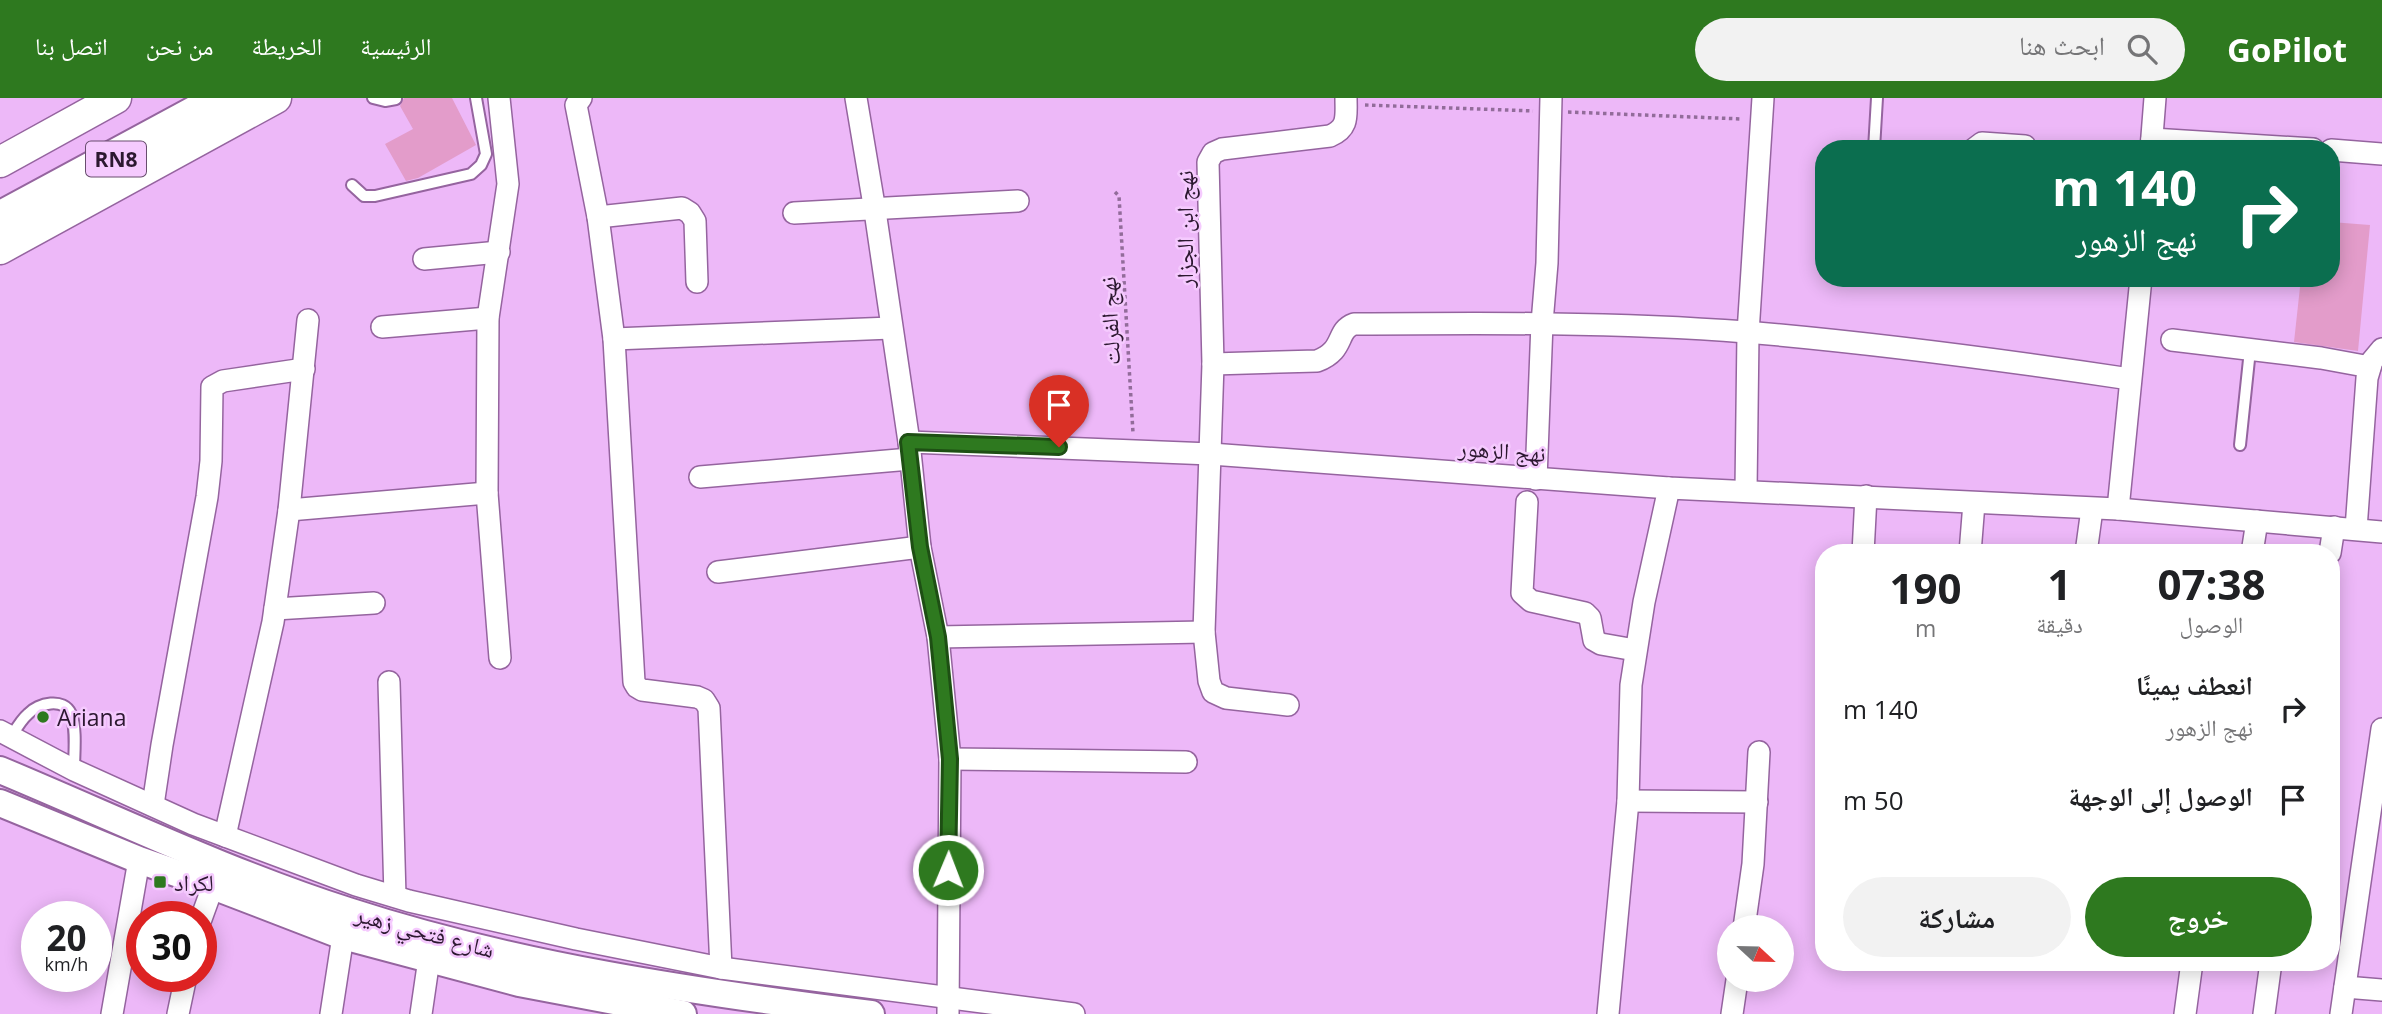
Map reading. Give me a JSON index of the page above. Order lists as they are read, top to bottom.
{
  "streets": {
    "highway": ["RN8"],
    "street": ["نهج ابن الجزار", "نهج الزهور", "شارع فتحي زهير"],
    "path": ["نهج الفرلت"]
  },
  "crossings": [
    ["نهج ابن الجزار", "نهج الزهور"],
    ["نهج الفرلت", "نهج الزهور"]
  ],
  "places": {
    "other": ["Ariana"],
    "transit": ["لكراد"]
  },
  "north": "right",
  "page": {
    "header": "GoPilot",
    "search": "ابحث هنا",
    "nav": [
      "الرئيسية",
      "الخريطة",
      "من نحن",
      "اتصل بنا"
    ],
    "turn": ["140 m", "نهج الزهور"],
    "eta": [
      "07:38",
      "الوصول",
      "1",
      "دقيقة",
      "190",
      "m"
    ],
    "list": [
      {
        "name": "انعطف يمينًا",
        "note": "نهج الزهور",
        "value": "140 m"
      },
      {
        "name": "الوصول إلى الوجهة",
        "value": "50 m"
      }
    ],
    "buttons": ["خروج", "مشاركة"],
    "speed": "20 km/h",
    "limit": "30"
  }
}
